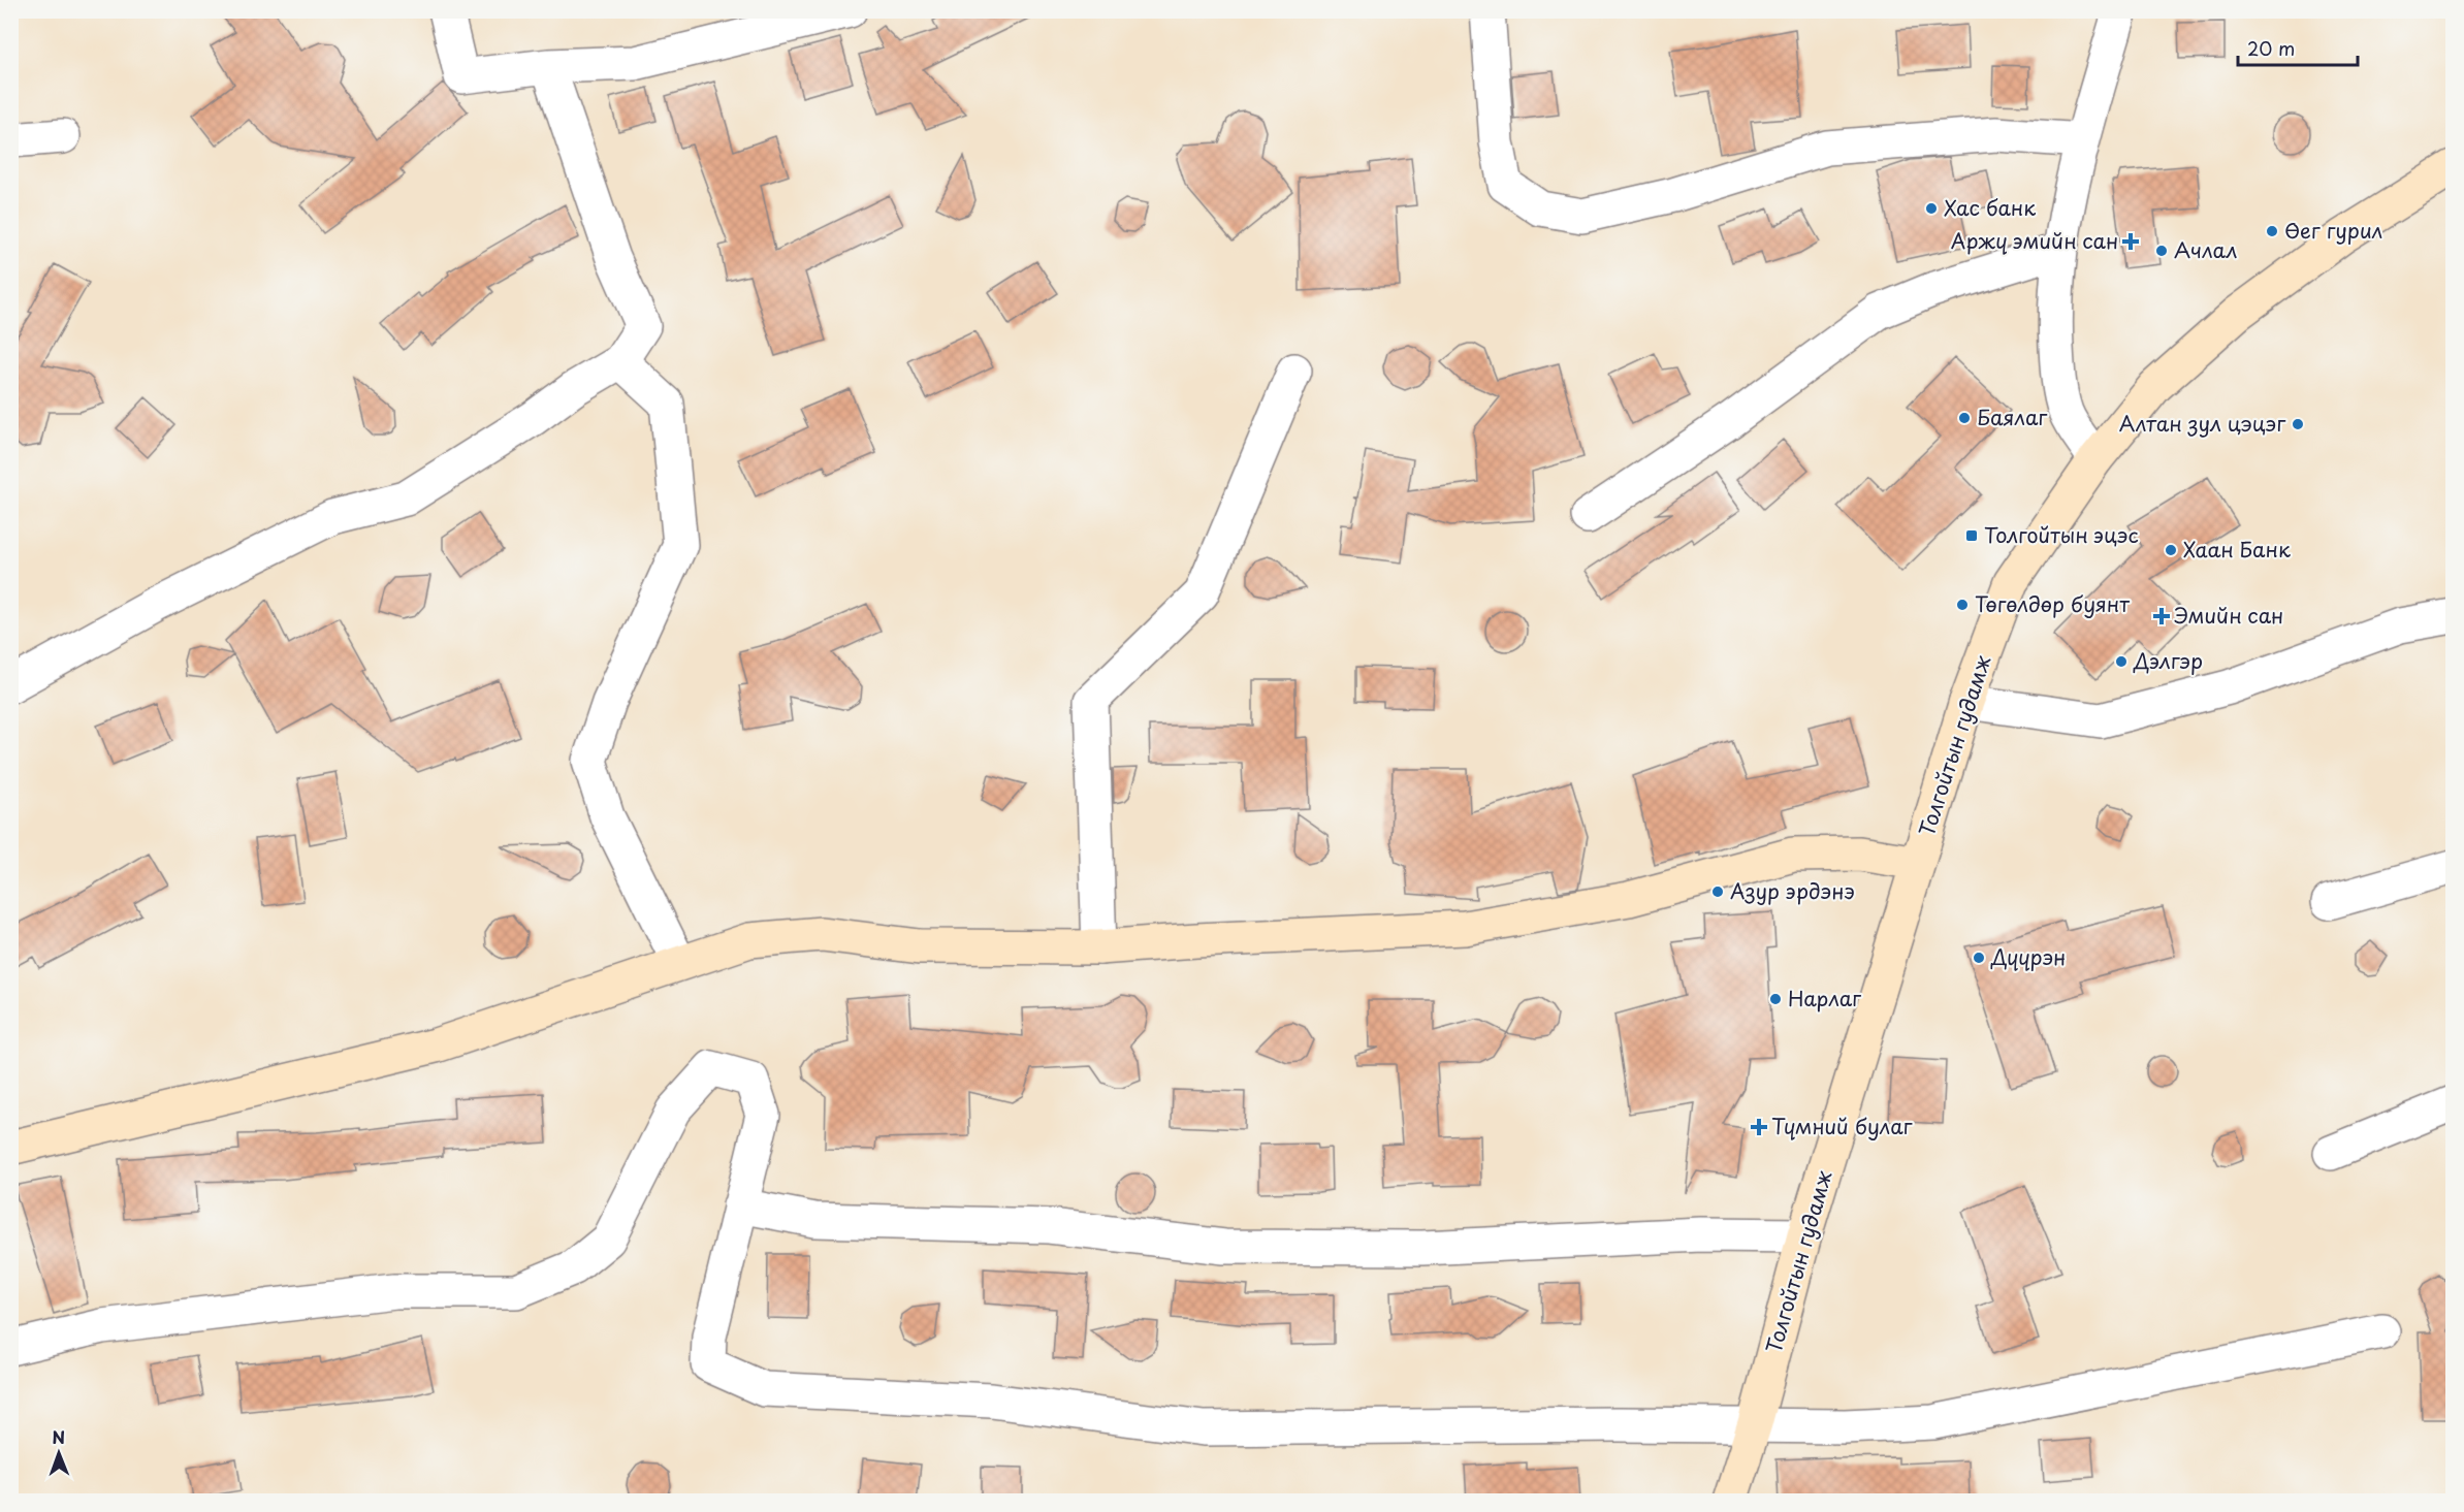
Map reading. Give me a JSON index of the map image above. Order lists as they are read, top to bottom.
{
  "streets": {
    "street": ["Толгойтын гудамж"]
  },
  "places": {
    "other": [
      "Хас банк",
      "Өег гурил",
      "Ачлал",
      "Баялаг",
      "Алтан зул цэцэг",
      "Хаан Банк",
      "Төгөлдөр буянт",
      "Дэлгэр",
      "Азур эрдэнэ",
      "Дүүрэн",
      "Нарлаг"
    ],
    "health": ["Аржү эмийн сан", "Эмийн сан", "Түмний булаг"],
    "transit": ["Толгойтын эцэс"]
  },
  "scale_bar": "20 m",
  "north": "top"
}
